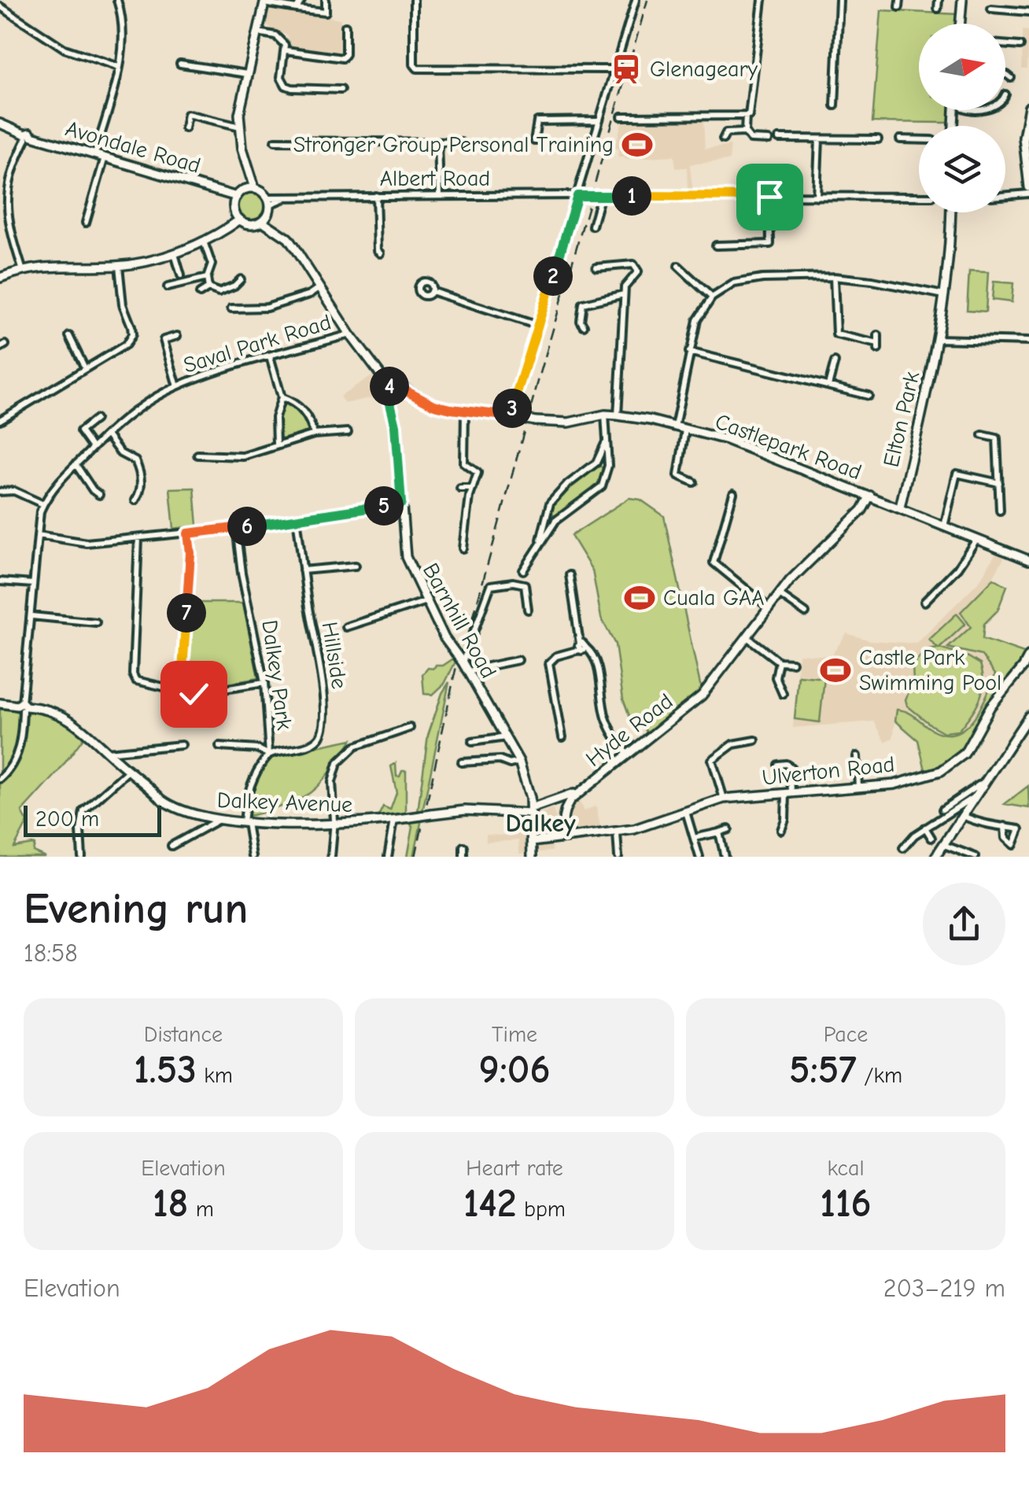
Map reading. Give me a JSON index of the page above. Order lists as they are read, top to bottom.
{
  "streets": {
    "street": [
      "Avondale Road",
      "Albert Road",
      "Saval Park Road",
      "Elton Park",
      "Castlepark Road",
      "Barnhill Road",
      "Hillside",
      "Dalkey Park",
      "Hyde Road",
      "Ulverton Road",
      "Dalkey Avenue"
    ]
  },
  "crossings": [
    ["Avondale Road", "Albert Road"],
    ["Avondale Road", "Barnhill Road"],
    ["Albert Road", "Barnhill Road"],
    ["Saval Park Road", "Barnhill Road"],
    ["Saval Park Road", "Dalkey Avenue"],
    ["Elton Park", "Castlepark Road"],
    ["Castlepark Road", "Barnhill Road"],
    ["Castlepark Road", "Hyde Road"],
    ["Barnhill Road", "Hyde Road"],
    ["Barnhill Road", "Ulverton Road"],
    ["Barnhill Road", "Dalkey Avenue"],
    ["Hillside", "Dalkey Park"],
    ["Dalkey Park", "Dalkey Avenue"],
    ["Hyde Road", "Ulverton Road"],
    ["Hyde Road", "Dalkey Avenue"],
    ["Ulverton Road", "Dalkey Avenue"]
  ],
  "districts": ["Dalkey"],
  "places": {
    "station": ["Glenageary"],
    "sports": ["Stronger Group Personal Training", "Cuala GAA", "Castle Park Swimming Pool"]
  },
  "scale_bar": "200 m",
  "north": "right",
  "page": {
    "pins": [
      "1",
      "2",
      "4",
      "3",
      "5",
      "6",
      "7"
    ],
    "scale": "200 m",
    "heading": ["Evening run", "18:58"],
    "stats": [
      ["Distance", "1.53 km"],
      ["Time", "9:06"],
      ["Pace", "5:57 /km"],
      ["Elevation", "18 m"],
      ["Heart rate", "142 bpm"],
      ["kcal", "116"]
    ],
    "chart": ["Elevation", "203–219 m"]
  }
}
